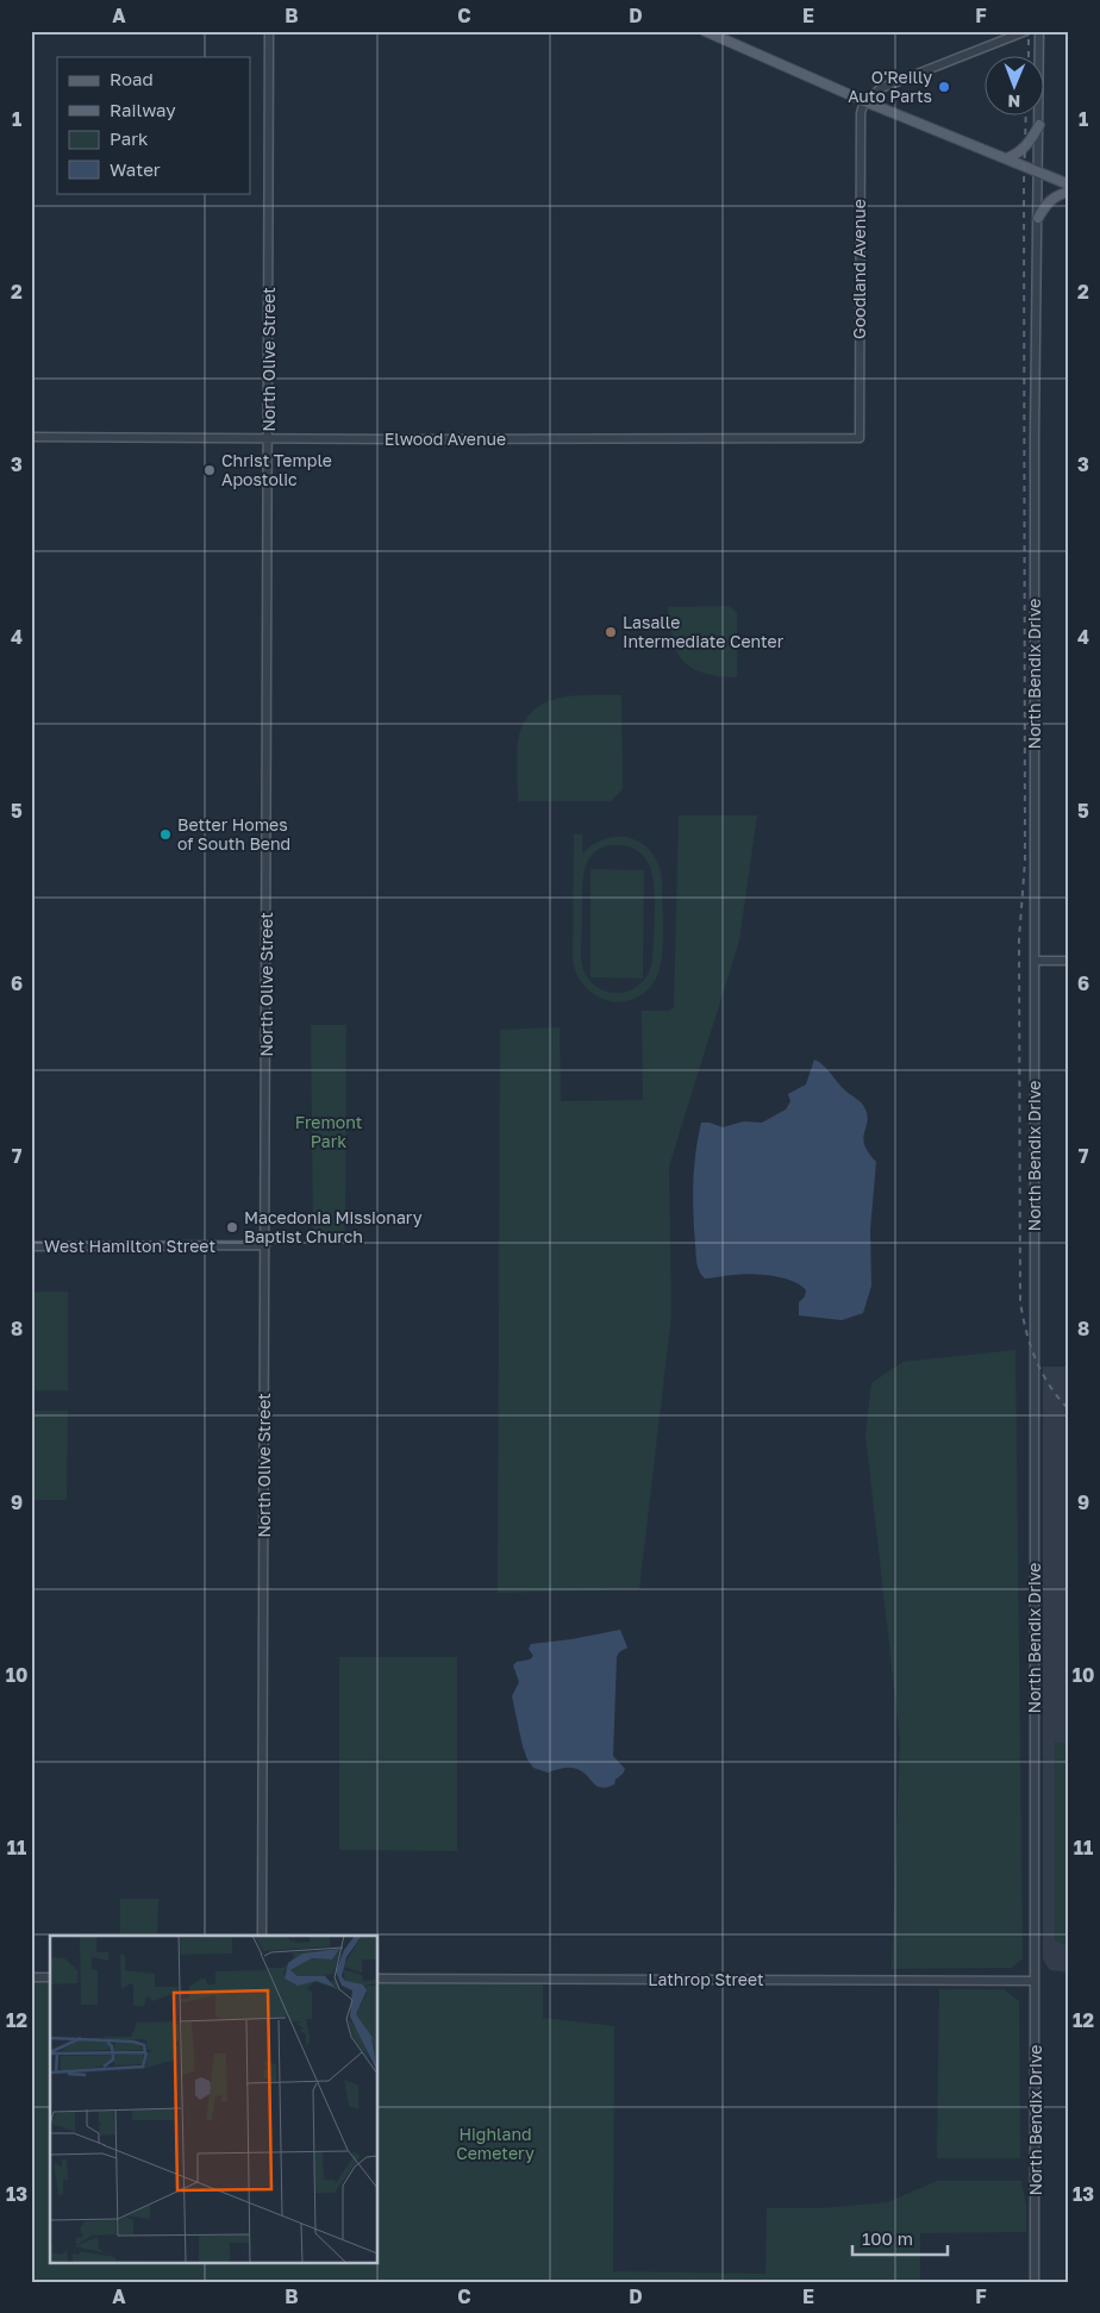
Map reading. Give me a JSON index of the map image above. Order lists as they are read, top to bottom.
{
  "streets": {
    "street": [
      "Goodland Avenue",
      "North Olive Street",
      "Elwood Avenue",
      "North Bendix Drive",
      "West Hamilton Street",
      "Lathrop Street"
    ]
  },
  "crossings": [
    ["Goodland Avenue", "Elwood Avenue"],
    ["North Olive Street", "Elwood Avenue"],
    ["North Olive Street", "West Hamilton Street"],
    ["North Bendix Drive", "Lathrop Street"]
  ],
  "parks": ["Fremont Park", "Highland Cemetery"],
  "places": [
    "O'Reilly Auto Parts",
    "Christ Temple Apostolic",
    "Lasalle Intermediate Center",
    "Better Homes of South Bend",
    "Macedonia Missionary Baptist Church"
  ],
  "legend": [
    "Road",
    "Railway",
    "Park",
    "Water"
  ],
  "scale_bar": "100 m",
  "north": "bottom",
  "grid": {
    "columns": [
      "A",
      "B",
      "C",
      "D",
      "E",
      "F"
    ],
    "rows": [
      "1",
      "2",
      "3",
      "4",
      "5",
      "6",
      "7",
      "8",
      "9",
      "10",
      "11",
      "12",
      "13"
    ]
  }
}
